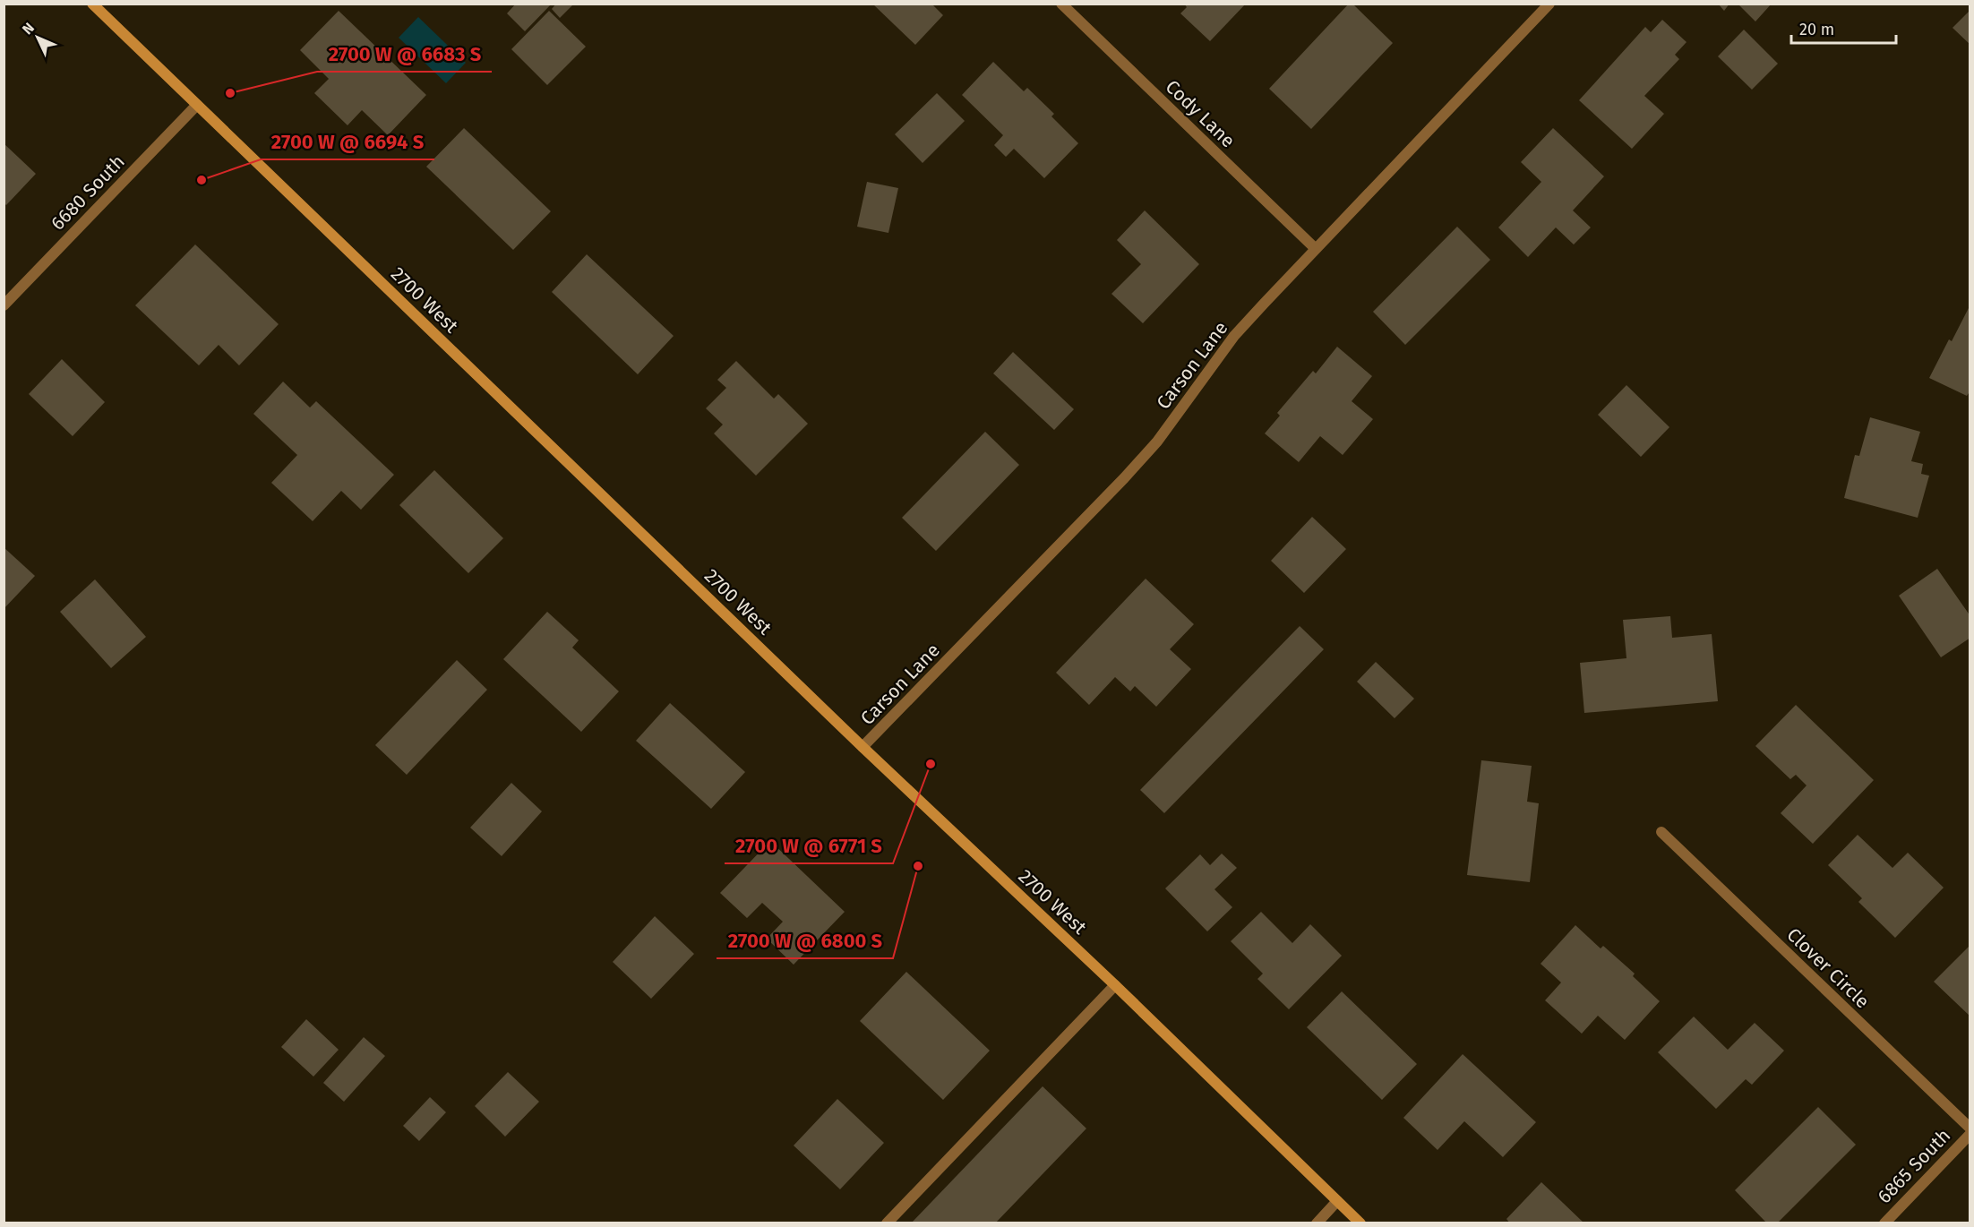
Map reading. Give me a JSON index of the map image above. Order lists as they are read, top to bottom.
{
  "streets": {
    "main road": ["2700 West"],
    "street": [
      "Cody Lane",
      "6680 South",
      "Carson Lane",
      "Clover Circle",
      "6865 South"
    ]
  },
  "crossings": [
    ["Cody Lane", "Carson Lane"],
    ["6680 South", "2700 West"],
    ["2700 West", "Carson Lane"]
  ],
  "places": [
    "2700 W @ 6683 S",
    "2700 W @ 6694 S",
    "2700 W @ 6771 S",
    "2700 W @ 6800 S"
  ],
  "scale_bar": "20 m",
  "north": "top left"
}
